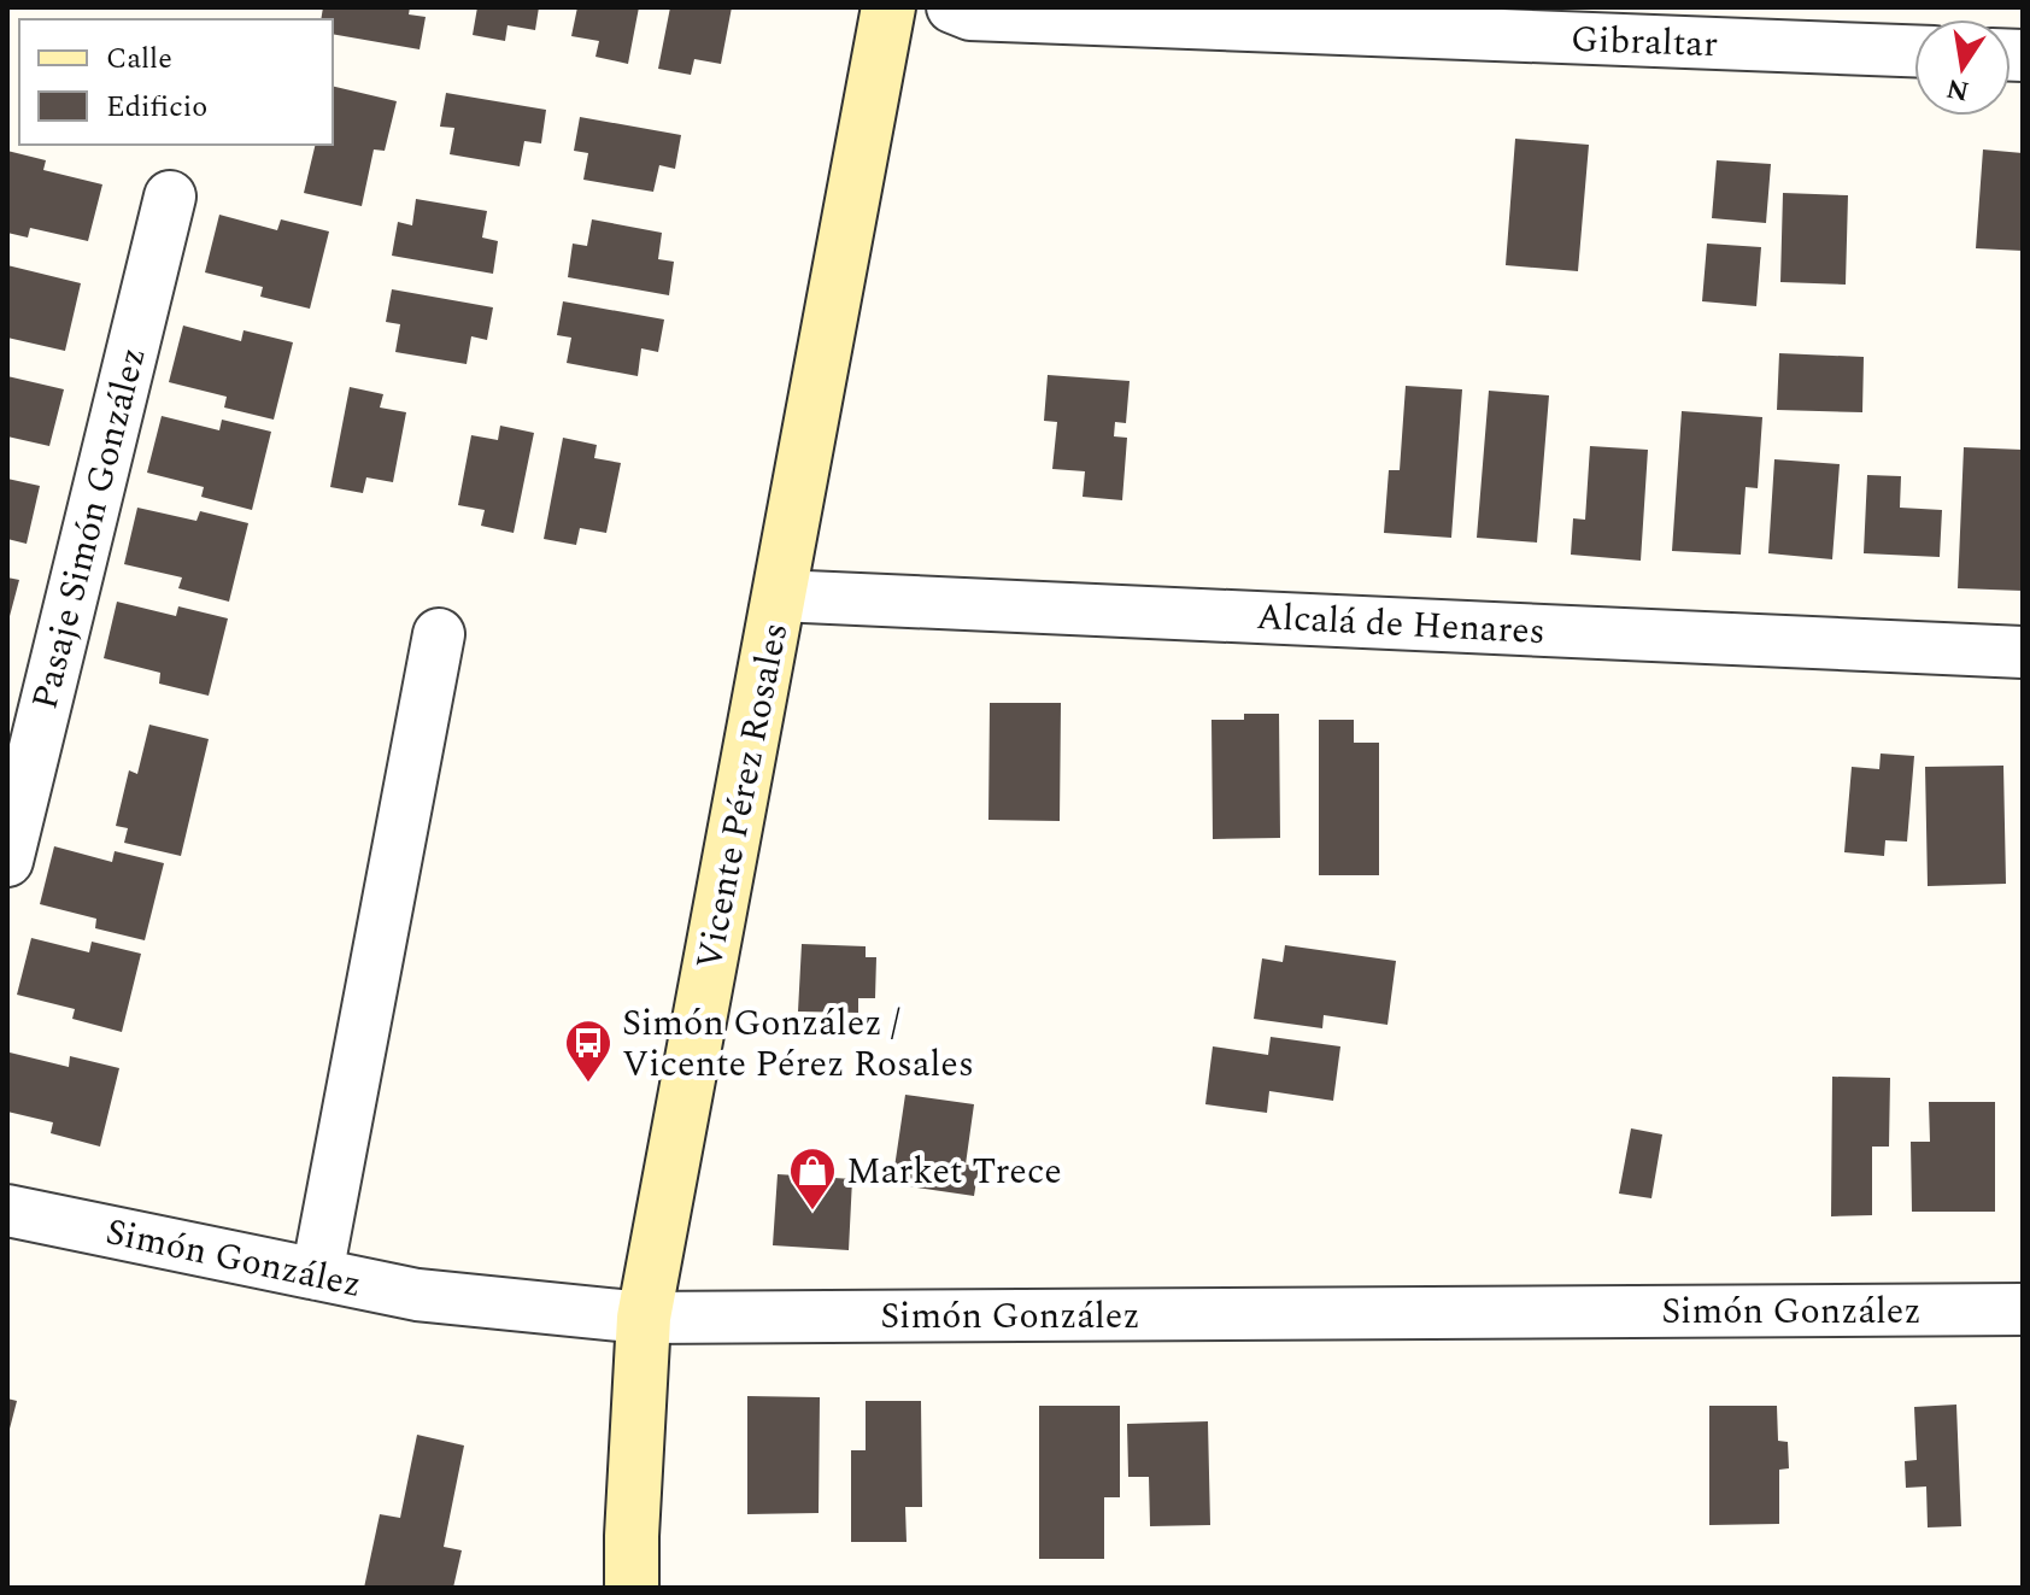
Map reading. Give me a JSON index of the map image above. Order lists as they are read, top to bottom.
{
  "streets": {
    "street": [
      "Gibraltar",
      "Pasaje Simón González",
      "Alcalá de Henares",
      "Vicente Pérez Rosales",
      "Simón González"
    ]
  },
  "crossings": [
    ["Alcalá de Henares", "Vicente Pérez Rosales"],
    ["Vicente Pérez Rosales", "Simón González"]
  ],
  "places": {
    "bus stop": ["Simón González / Vicente Pérez Rosales"],
    "shop": ["Market Trece"]
  },
  "legend": ["Calle", "Edificio"],
  "north": "bottom"
}
